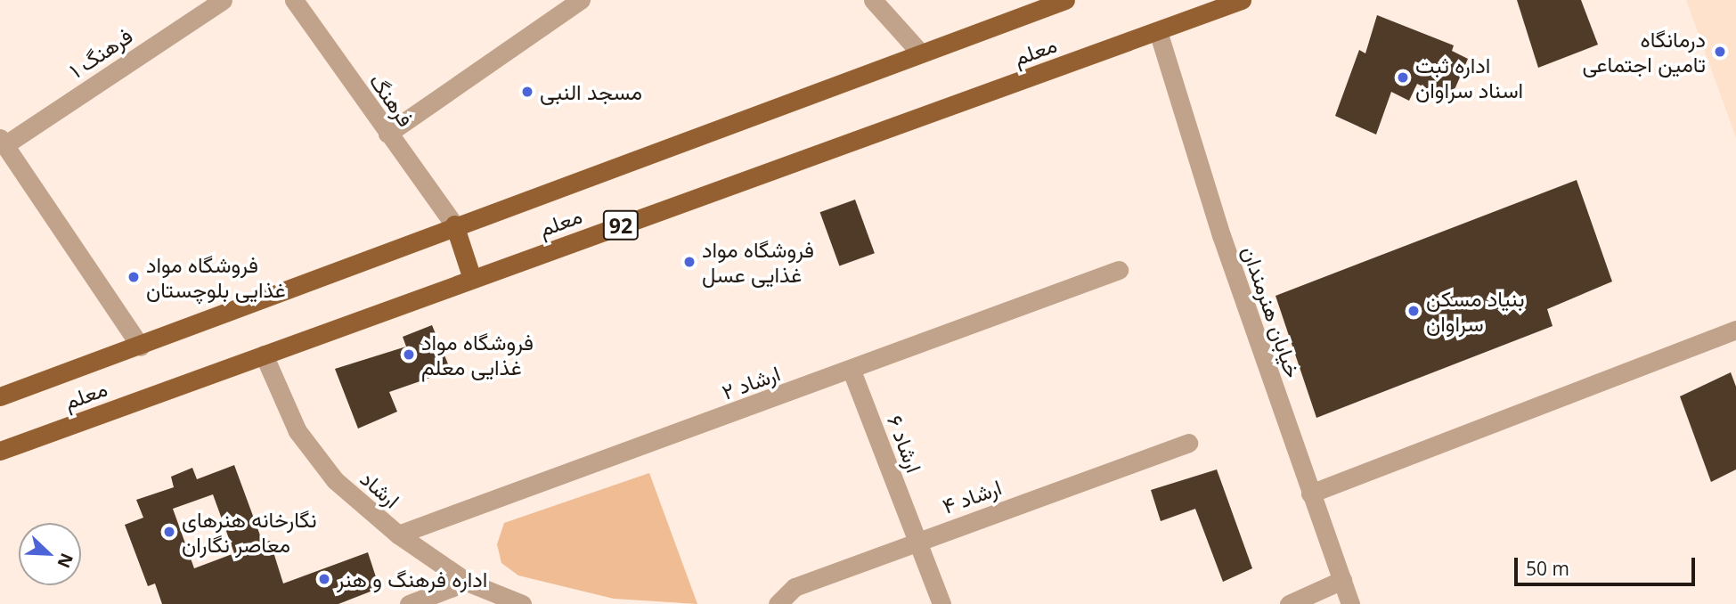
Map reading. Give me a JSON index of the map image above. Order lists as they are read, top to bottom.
{
  "streets": {
    "main road": ["معلم", "92"],
    "street": [
      "فرهنگ ۱",
      "فرهنگ",
      "خیابان هنرمندان",
      "ارشاد ۲",
      "ارشاد ۶",
      "ارشاد",
      "ارشاد ۴"
    ]
  },
  "crossings": [
    ["معلم", "فرهنگ"],
    ["معلم", "خیابان هنرمندان"],
    ["معلم", "ارشاد"],
    ["ارشاد ۲", "ارشاد ۶"],
    ["ارشاد ۲", "ارشاد"],
    ["ارشاد ۶", "ارشاد ۴"]
  ],
  "places": [
    "درمانگاه تامین اجتماعی",
    "اداره ثبت اسناد سراوان",
    "مسجد النبی",
    "فروشگاه مواد غذایی عسل",
    "فروشگاه مواد غذایی بلوچستان",
    "بنیاد مسکن سراوان",
    "فروشگاه مواد غذایی معلم",
    "نگارخانه هنرهای معاصر نگاران",
    "اداره فرهنگ و هنر"
  ],
  "scale_bar": "50 m",
  "north": "bottom right"
}
